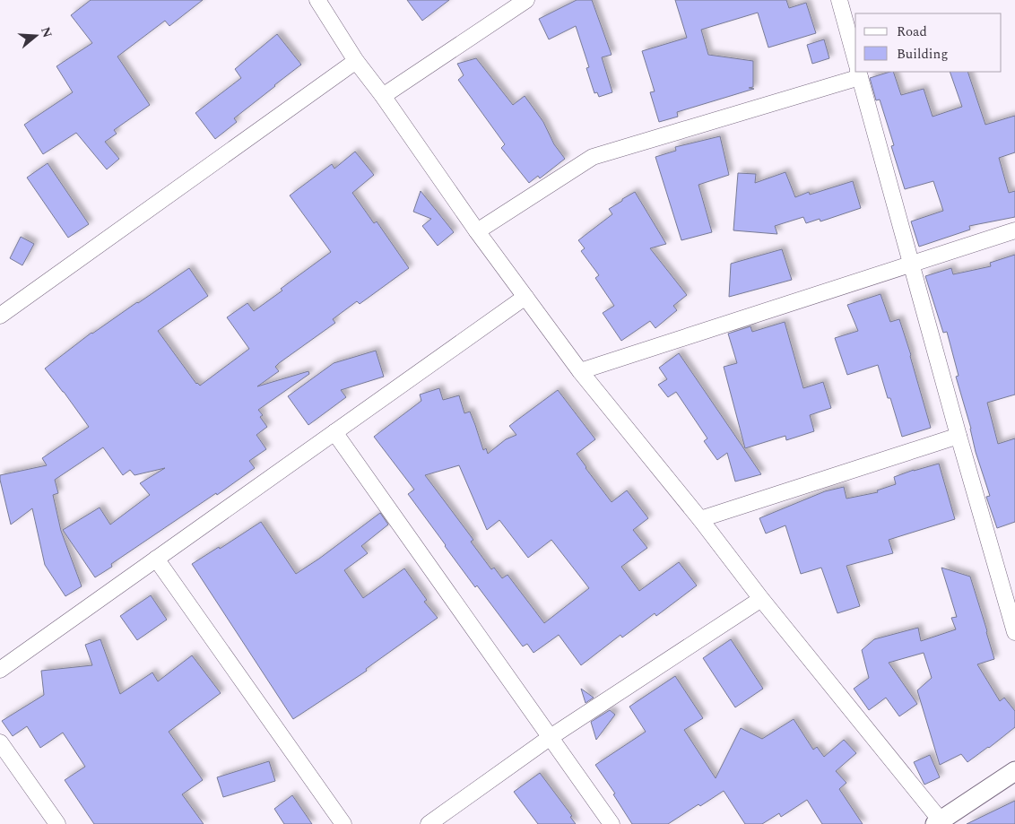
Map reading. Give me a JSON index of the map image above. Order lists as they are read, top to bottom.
{
  "legend": ["Road", "Building"],
  "north": "right"
}
